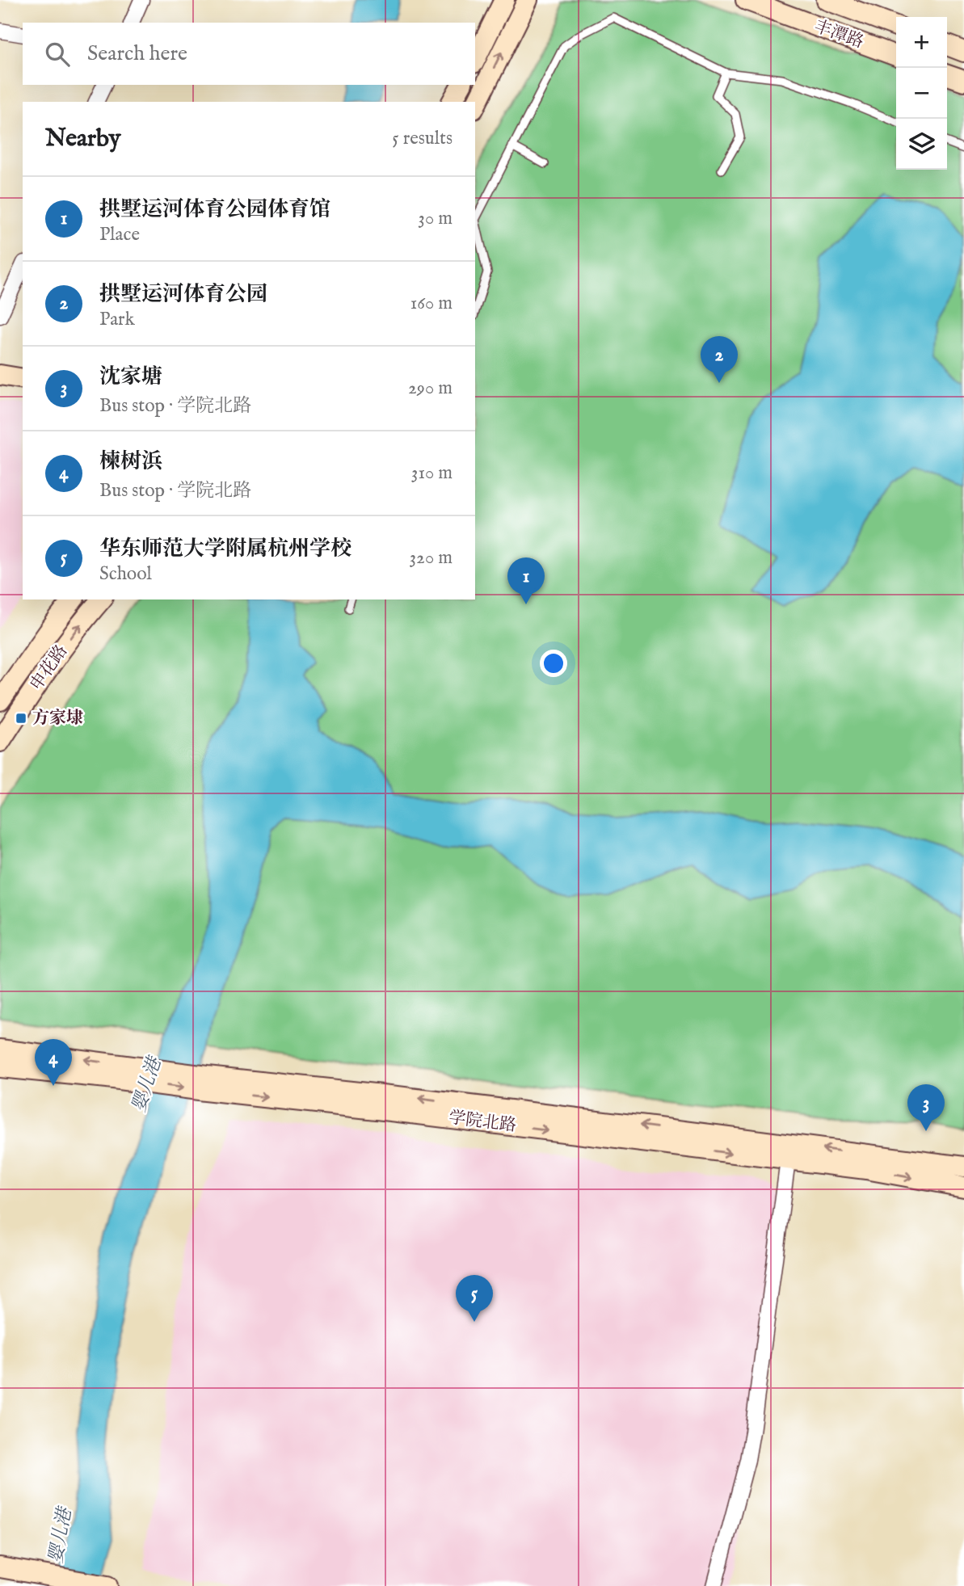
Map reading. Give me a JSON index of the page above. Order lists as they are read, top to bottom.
{
  "streets": {
    "main road": ["丰潭路", "申花路", "学院北路"]
  },
  "water": ["婴儿港"],
  "places": {
    "transit": ["方家埭"]
  },
  "page": {
    "map_buttons": ["+", "−"],
    "search": "Search here",
    "heading": ["Nearby", "5 results"],
    "list": [
      {
        "mark": "1",
        "name": "拱墅运河体育公园体育馆",
        "note": "Place",
        "value": "30 m"
      },
      {
        "mark": "2",
        "name": "拱墅运河体育公园",
        "note": "Park",
        "value": "160 m"
      },
      {
        "mark": "3",
        "name": "沈家塘",
        "note": "Bus stop · 学院北路",
        "value": "290 m"
      },
      {
        "mark": "4",
        "name": "楝树浜",
        "note": "Bus stop · 学院北路",
        "value": "310 m"
      },
      {
        "mark": "5",
        "name": "华东师范大学附属杭州学校",
        "note": "School",
        "value": "320 m"
      }
    ],
    "pins": [
      "2",
      "1",
      "4",
      "3",
      "5"
    ]
  }
}
